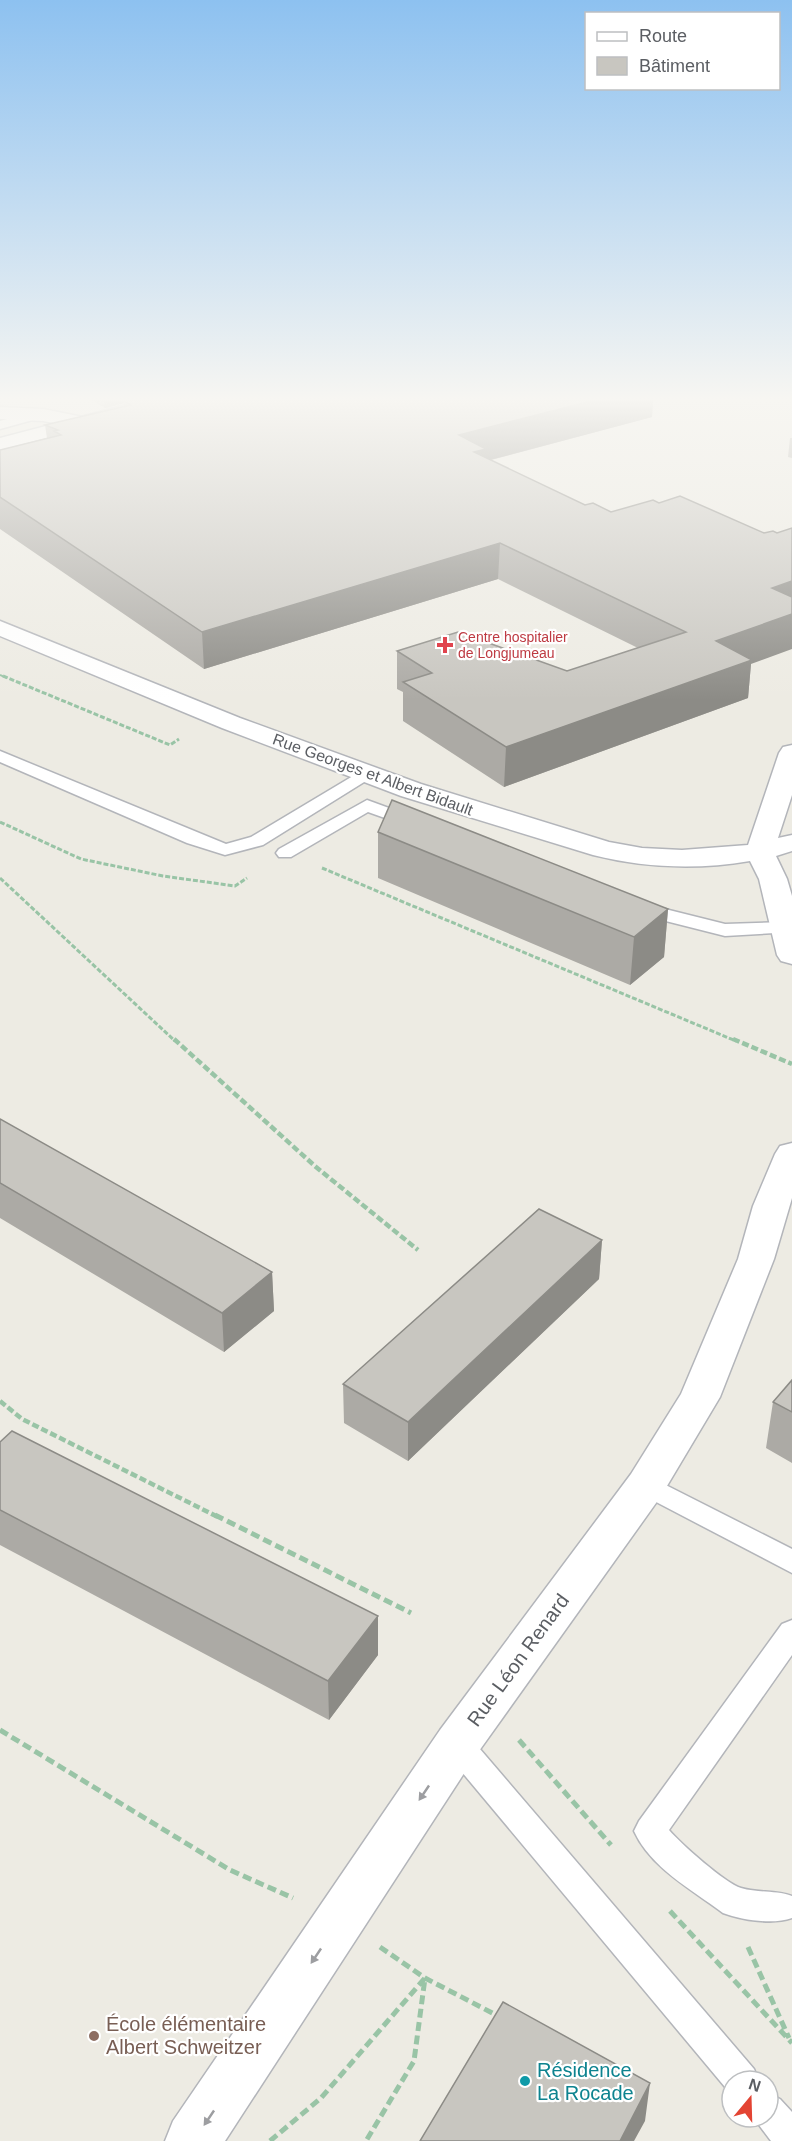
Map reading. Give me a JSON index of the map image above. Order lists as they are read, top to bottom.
{
  "streets": {
    "street": ["Rue Georges et Albert Bidault", "Rue Léon Renard"]
  },
  "one_way": ["Rue Léon Renard"],
  "places": {
    "health": ["Centre hospitalier de Longjumeau"],
    "other": ["École élémentaire Albert Schweitzer", "Résidence La Rocade"]
  },
  "legend": ["Route", "Bâtiment"],
  "north": "top"
}
